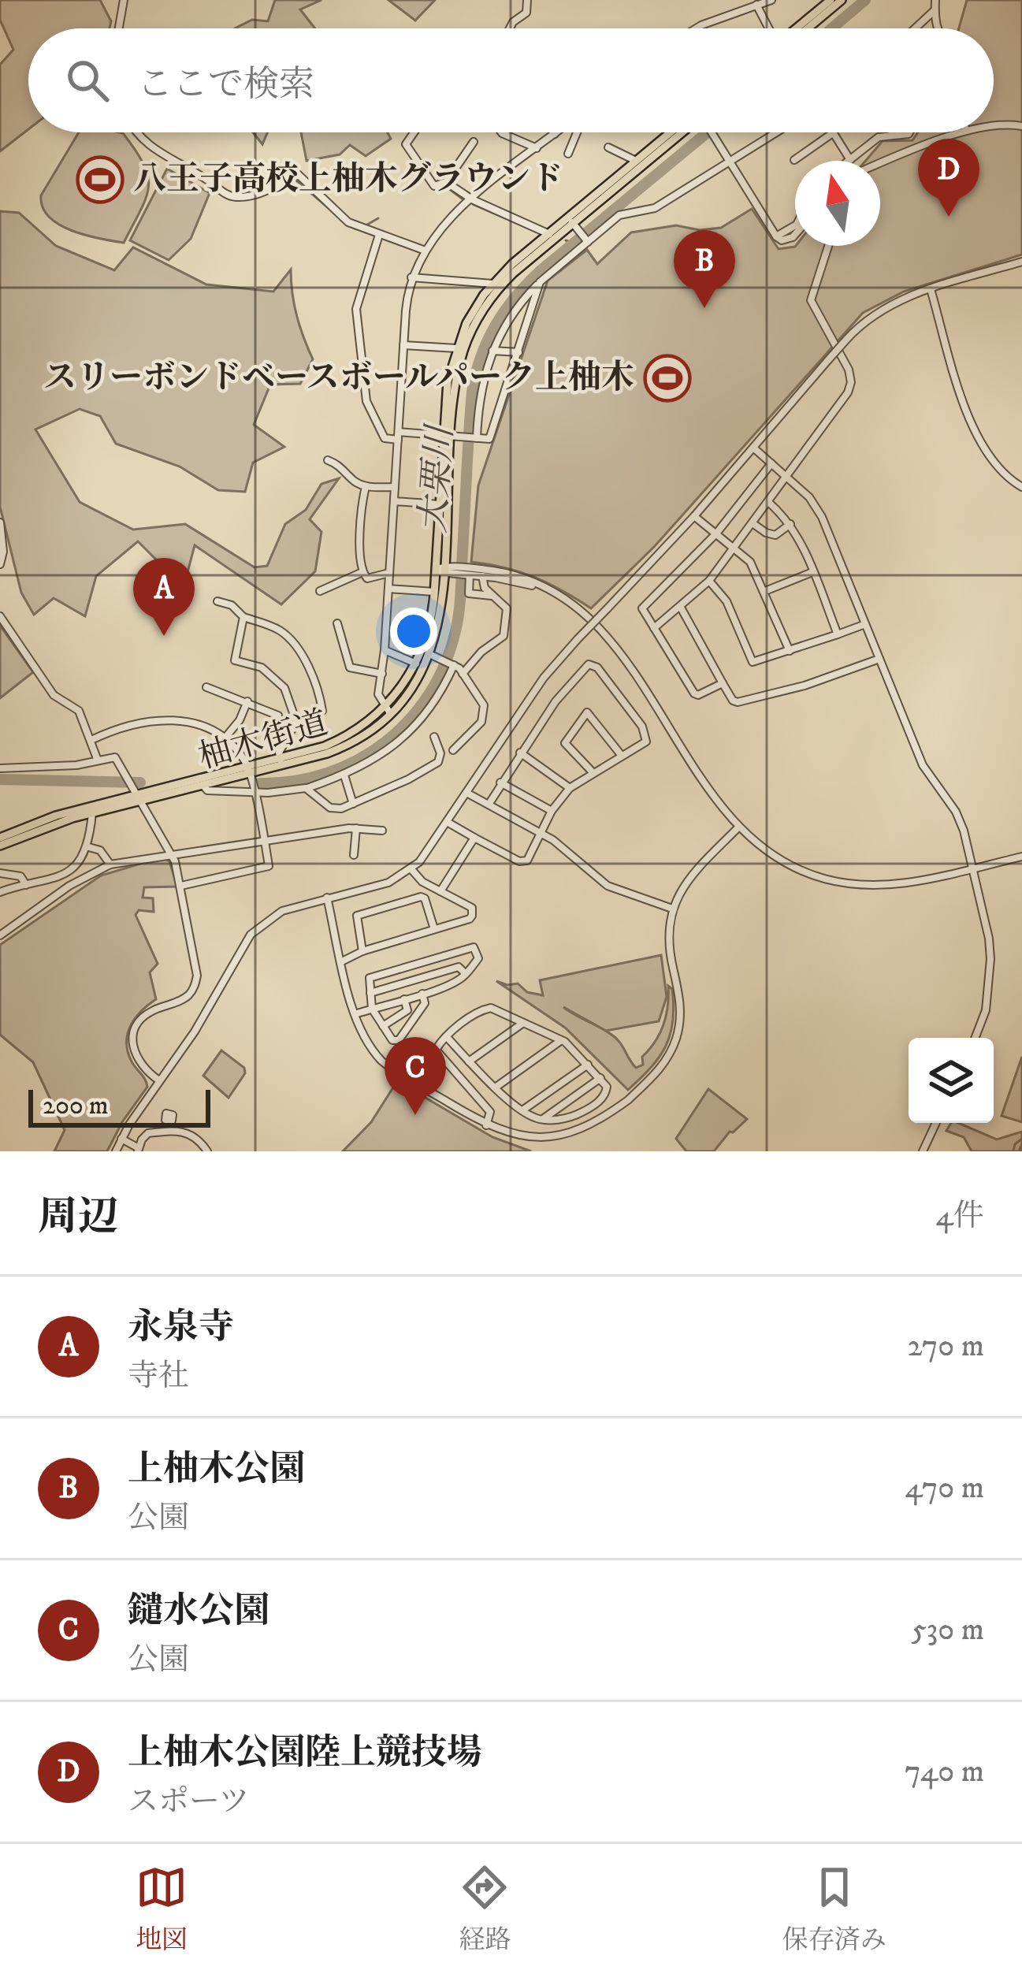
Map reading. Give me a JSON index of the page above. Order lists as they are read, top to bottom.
{
  "streets": {
    "main road": ["柚木街道"]
  },
  "water": ["大栗川"],
  "places": {
    "sports": ["八王子高校上柚木グラウンド", "スリーボンドベースボールパーク上柚木"]
  },
  "scale_bar": "200 m",
  "north": "top",
  "page": {
    "search": "ここで検索",
    "pins": [
      "D",
      "B",
      "A",
      "C"
    ],
    "scale": "200 m",
    "heading": ["周辺", "4件"],
    "list": [
      {
        "mark": "A",
        "name": "永泉寺",
        "note": "寺社",
        "value": "270 m"
      },
      {
        "mark": "B",
        "name": "上柚木公園",
        "note": "公園",
        "value": "470 m"
      },
      {
        "mark": "C",
        "name": "鑓水公園",
        "note": "公園",
        "value": "530 m"
      },
      {
        "mark": "D",
        "name": "上柚木公園陸上競技場",
        "note": "スポーツ",
        "value": "740 m"
      }
    ],
    "nav": ["地図", "経路", "保存済み"]
  }
}
